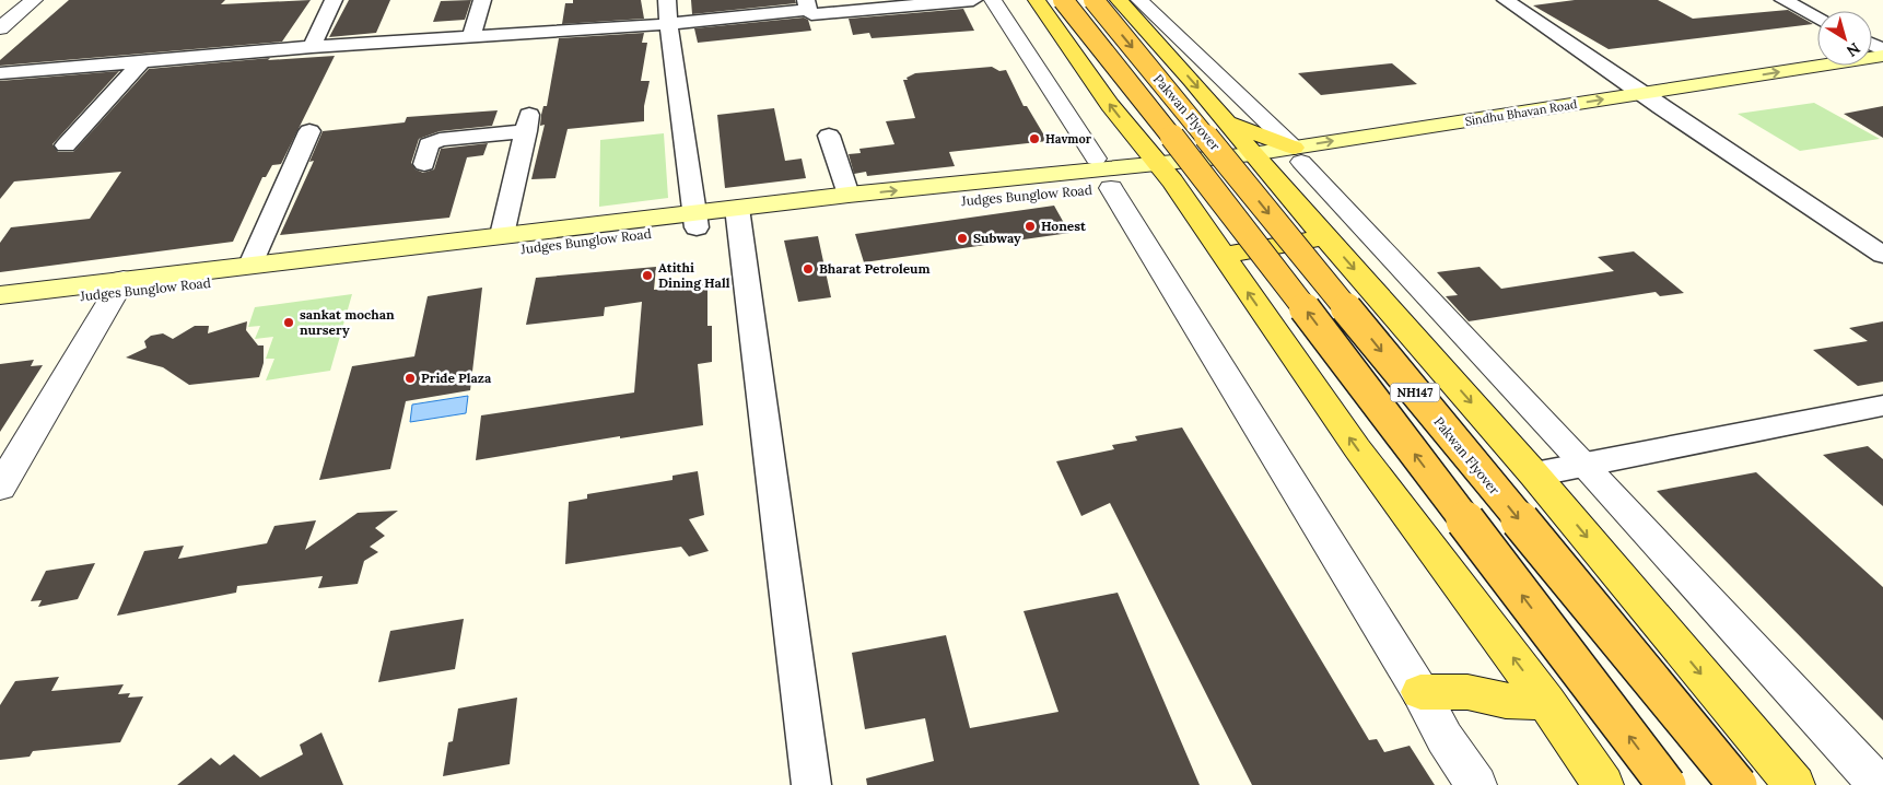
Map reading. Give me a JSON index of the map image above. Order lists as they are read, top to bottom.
{
  "streets": {
    "highway": ["Pakwan Flyover", "NH147"],
    "main road": ["Sindhu Bhavan Road", "Judges Bunglow Road"]
  },
  "crossings": [
    ["Sindhu Bhavan Road", "Judges Bunglow Road"]
  ],
  "places": [
    "Havmor",
    "Honest",
    "Subway",
    "Bharat Petroleum",
    "Atithi Dining Hall",
    "sankat mochan nursery",
    "Pride Plaza"
  ],
  "north": "bottom right"
}
